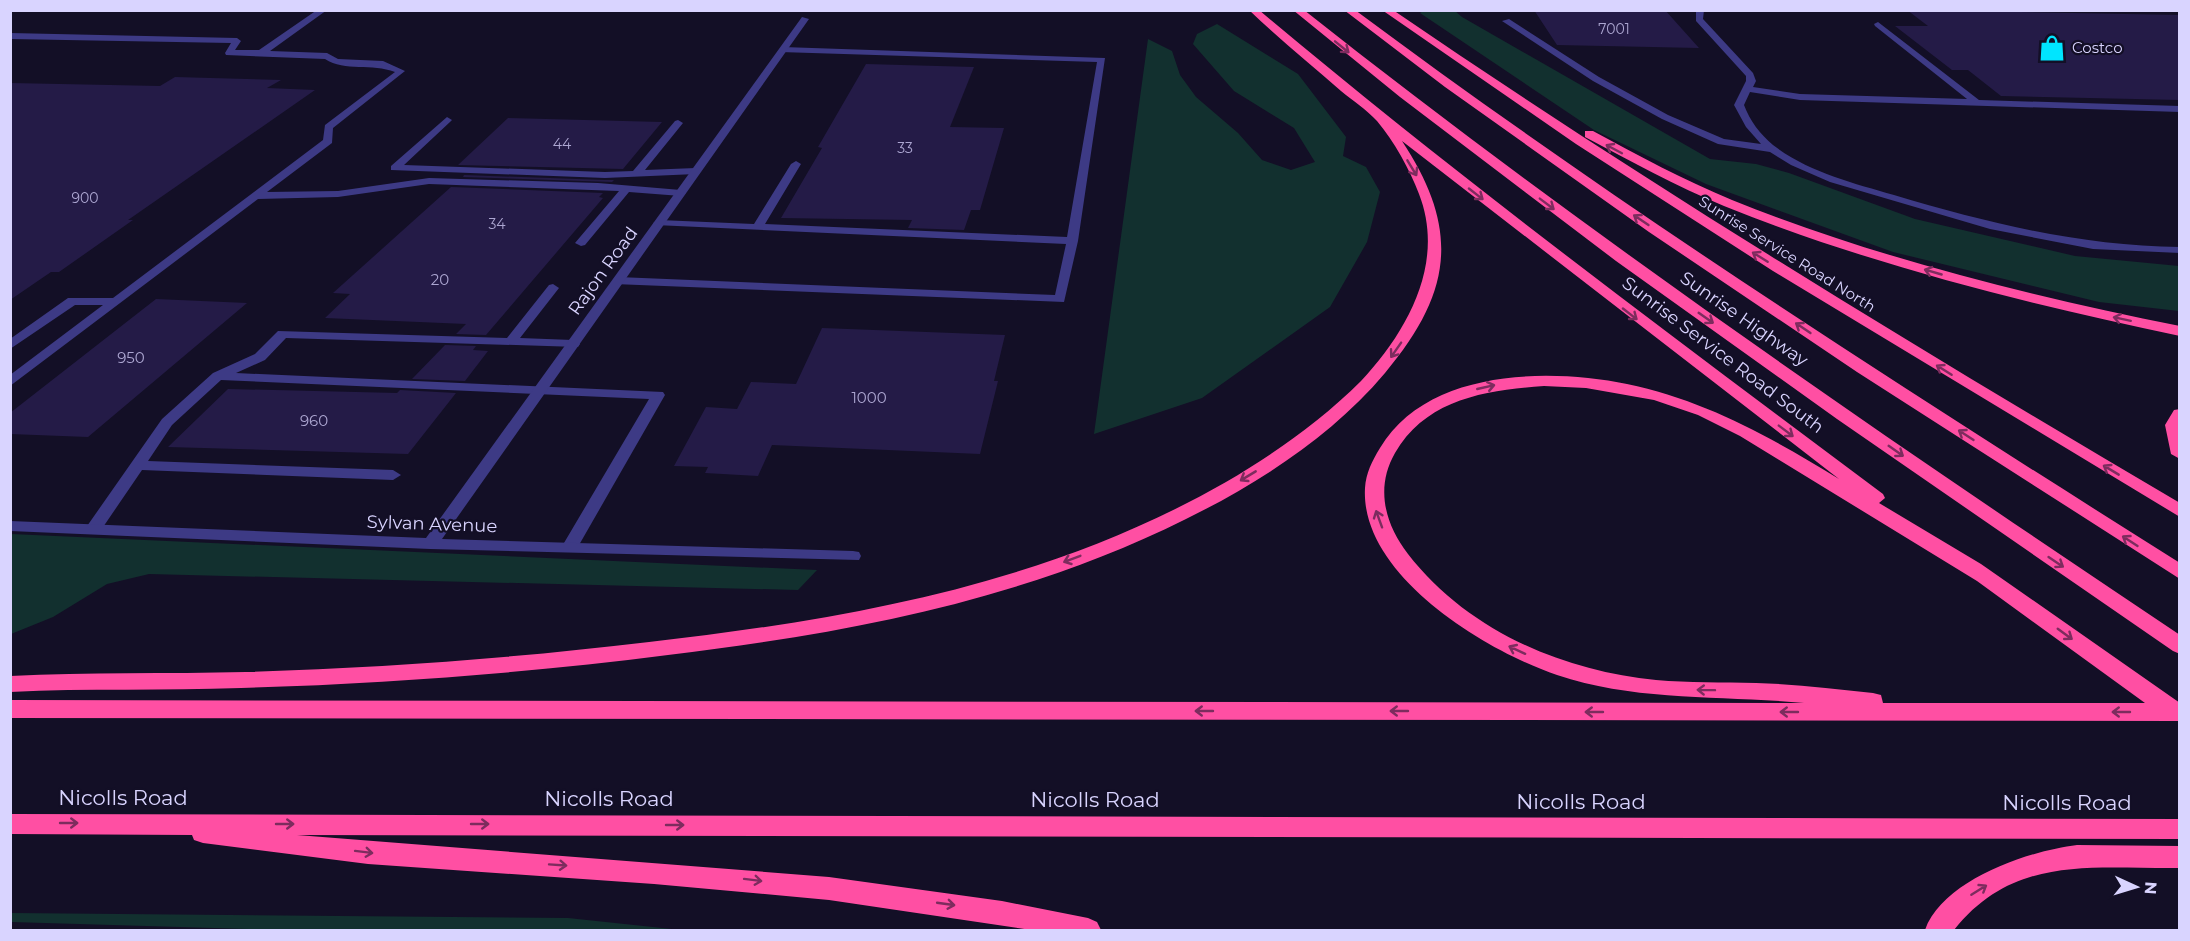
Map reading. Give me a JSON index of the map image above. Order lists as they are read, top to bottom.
{
  "streets": {
    "highway": [
      "Sunrise Service Road North",
      "Sunrise Highway",
      "Sunrise Service Road South",
      "Nicolls Road"
    ],
    "street": ["Rajon Road", "Sylvan Avenue"]
  },
  "crossings": [
    ["Rajon Road", "Sylvan Avenue"]
  ],
  "places": {
    "shop": ["Costco"]
  },
  "house_numbers": [
    "7001",
    "44",
    "33",
    "900",
    "34",
    "20",
    "950",
    "1000",
    "960"
  ],
  "north": "right"
}
